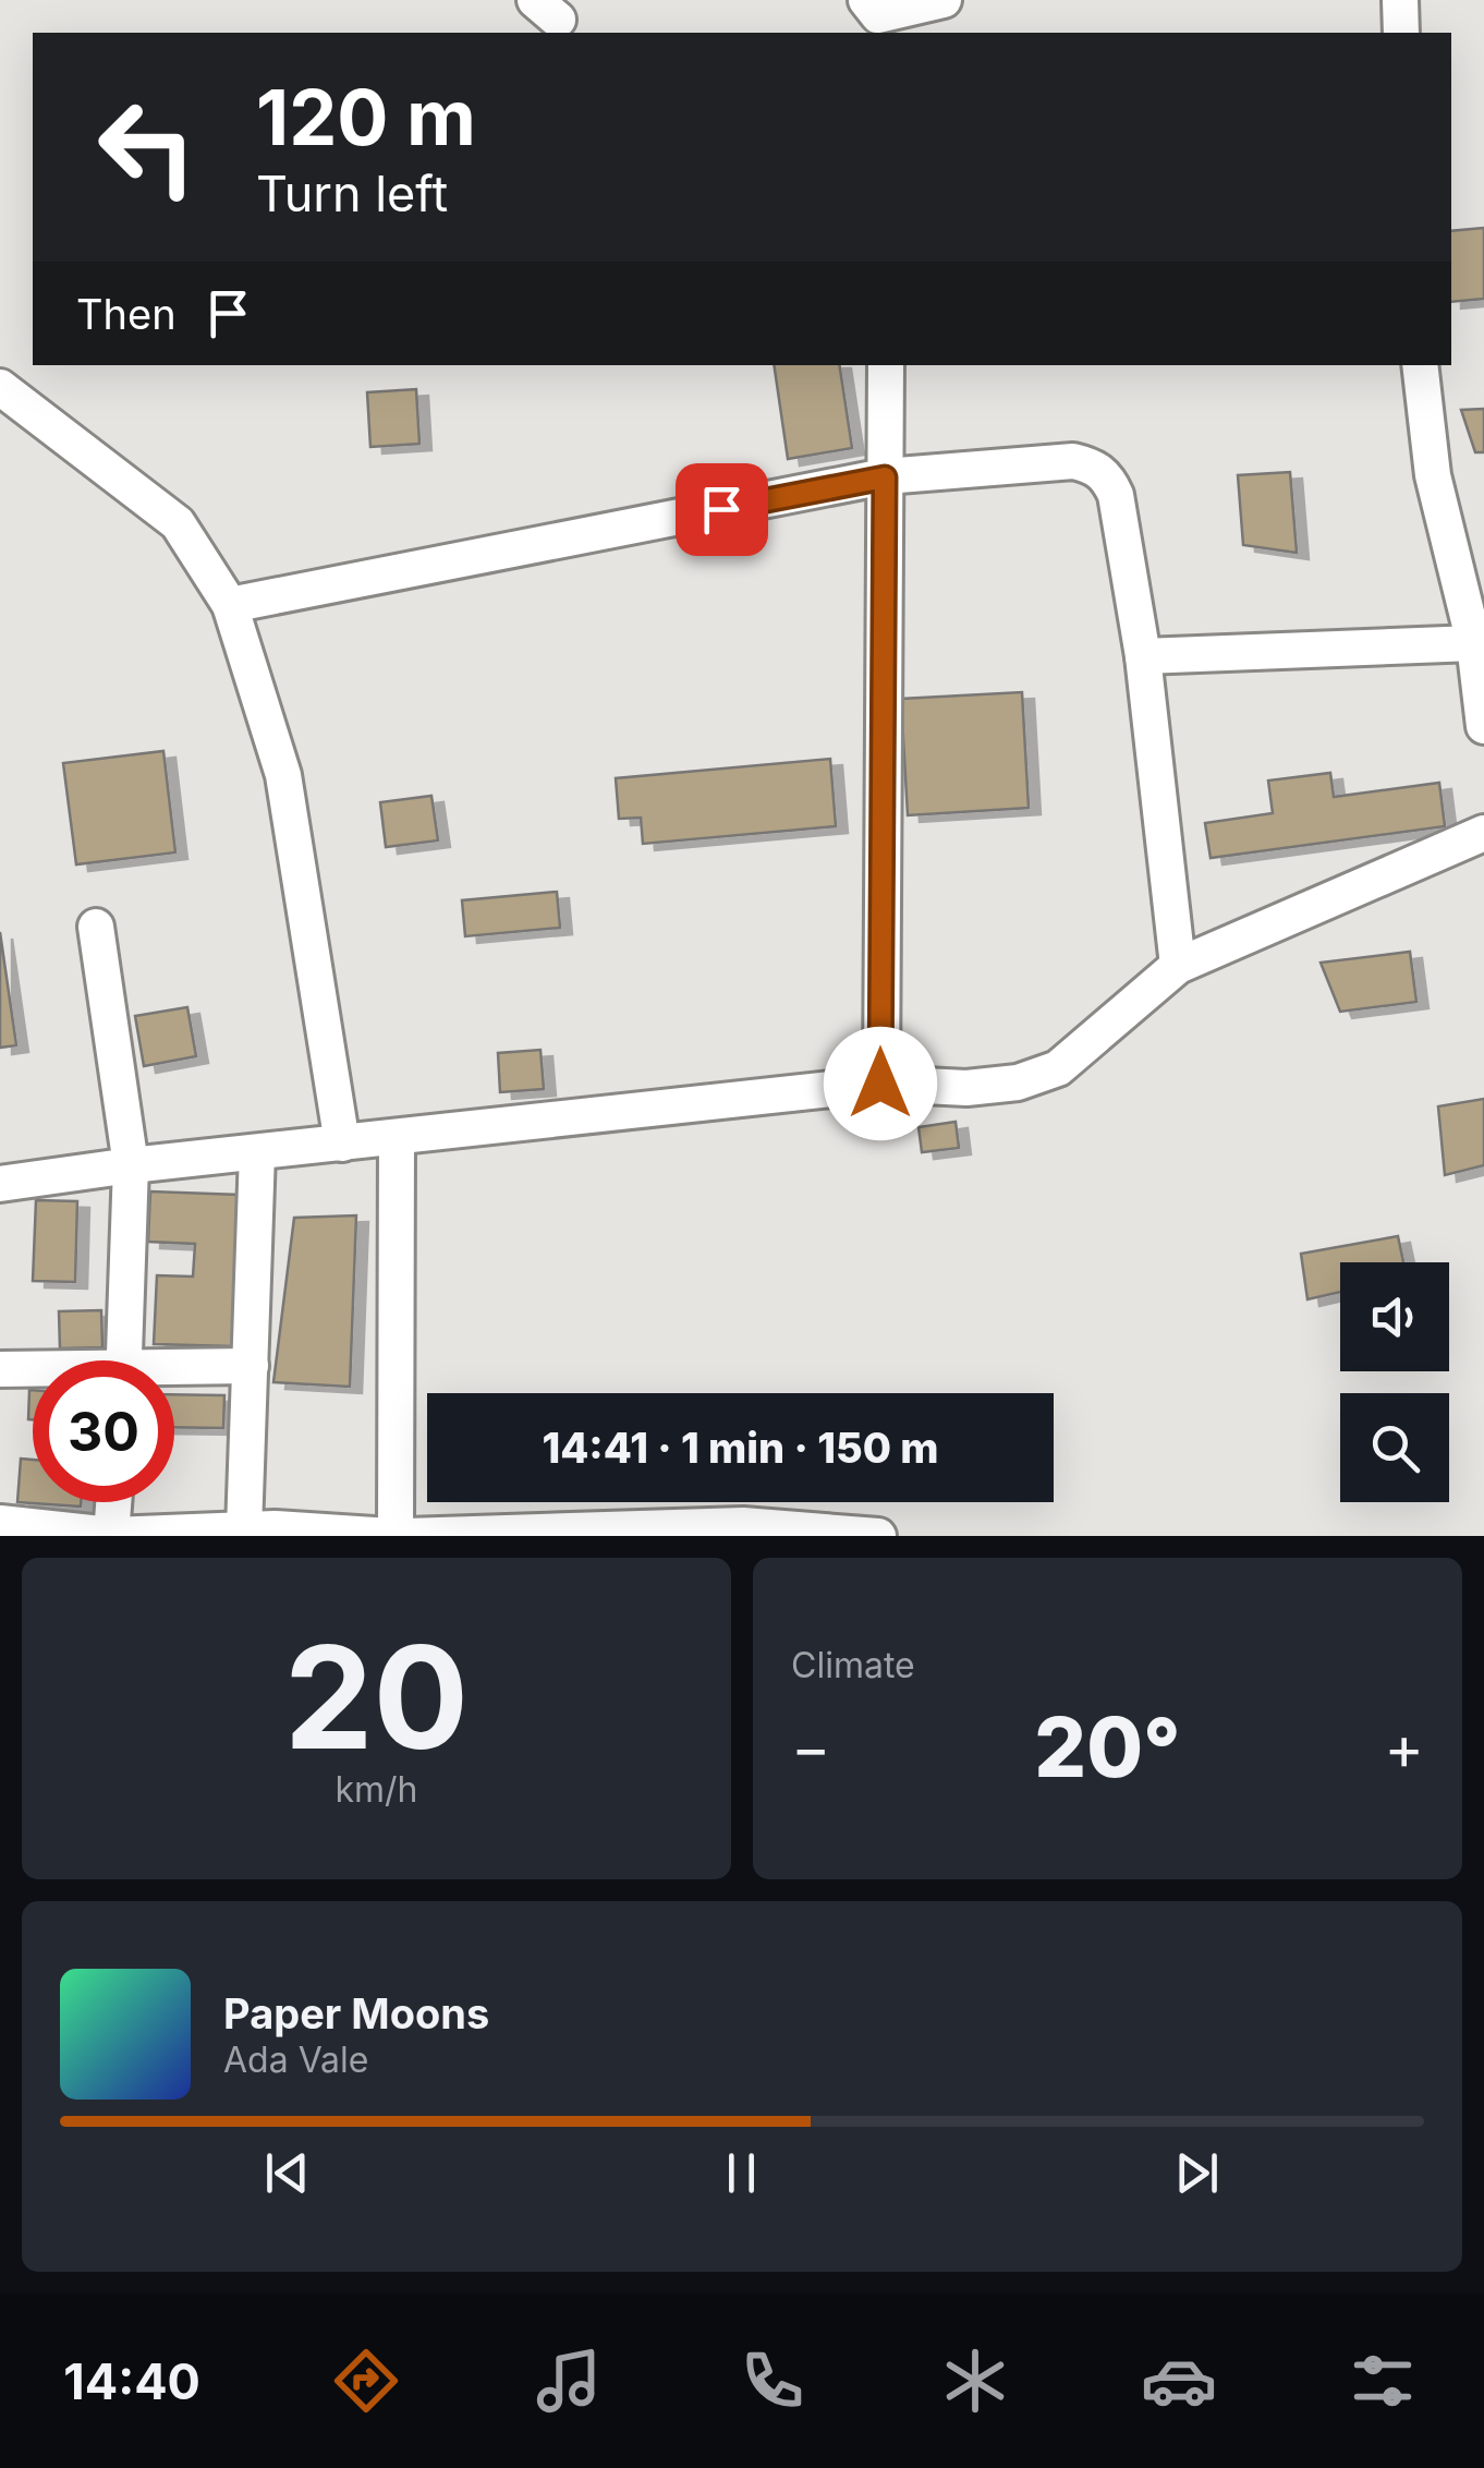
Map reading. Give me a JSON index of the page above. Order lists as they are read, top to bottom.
{
  "page": {
    "turn": ["120 m", "Turn left"],
    "then": "Then",
    "limit": "30",
    "trip": "14:41 · 1 min · 150 m",
    "tile": [
      ["20", "km/h"],
      "Climate"
    ],
    "heat": ["−", "20°", "+"],
    "song": ["Paper Moons", "Ada Vale"],
    "tabs": "14:40"
  }
}
